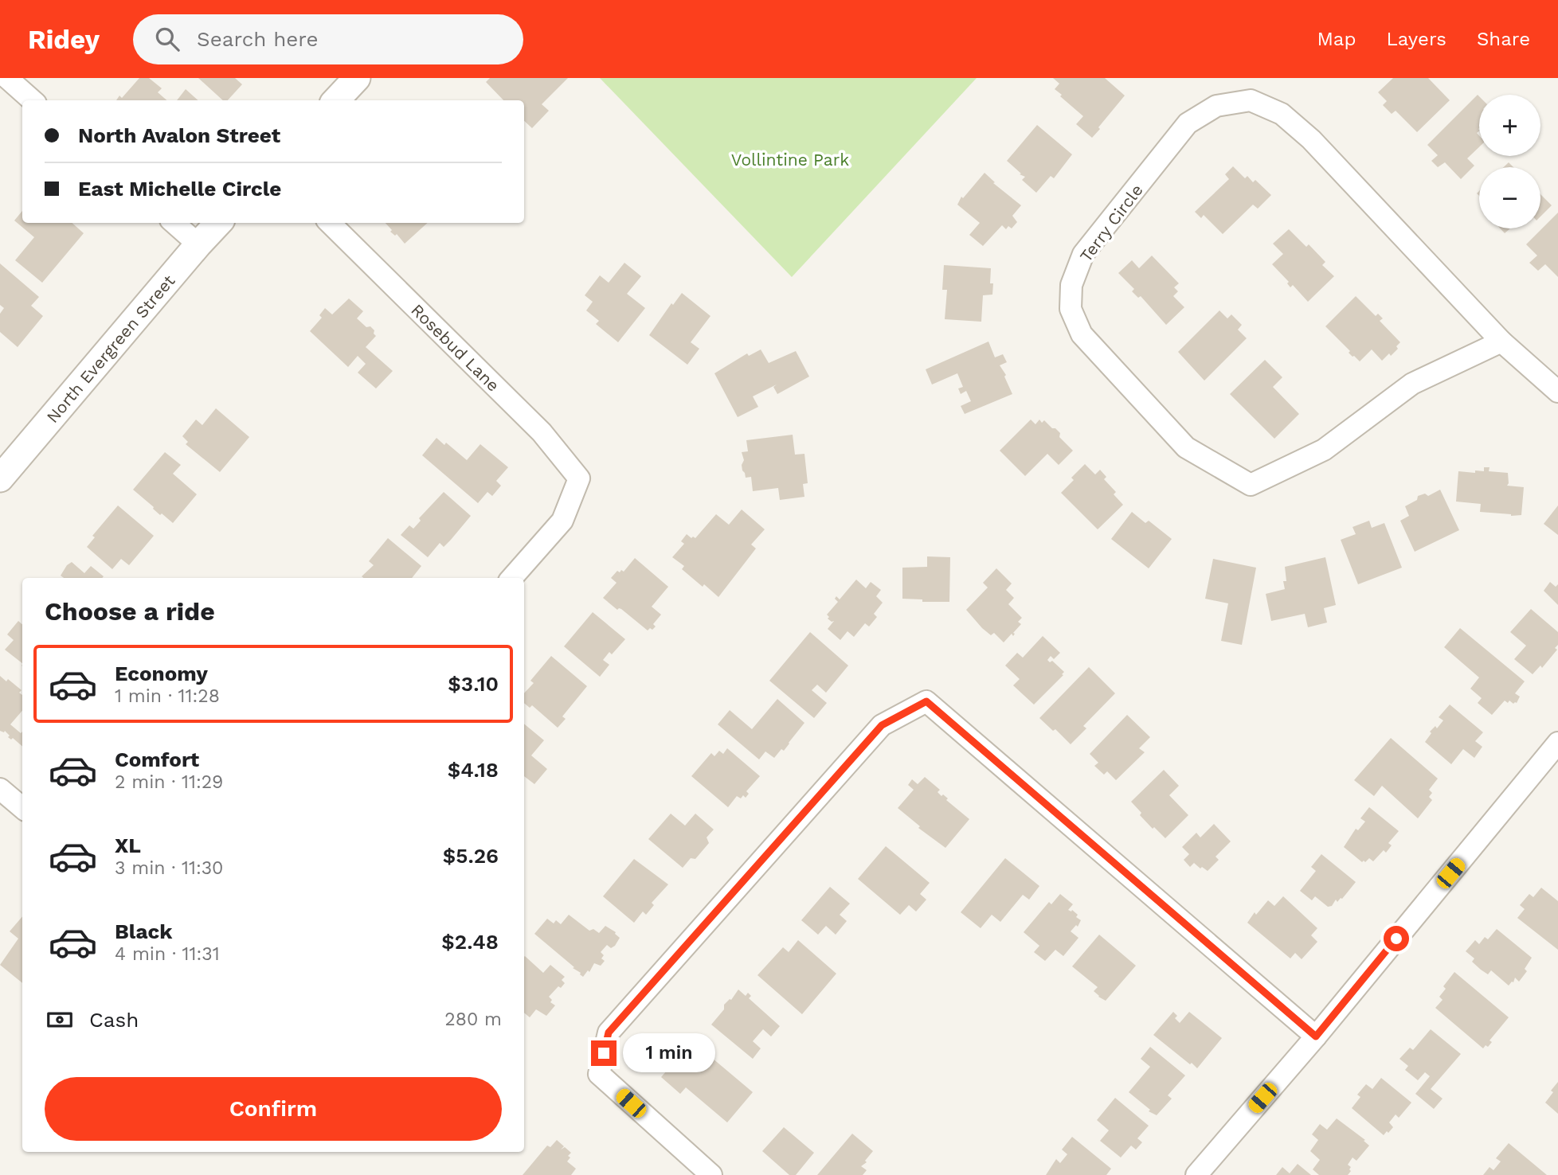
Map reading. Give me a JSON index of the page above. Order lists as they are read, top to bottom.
{
  "streets": {
    "street": ["Terry Circle", "Rosebud Lane", "North Evergreen Street"]
  },
  "parks": ["Vollintine Park"],
  "page": {
    "header": "Ridey",
    "search": "Search here",
    "nav": ["Map", "Layers", "Share"],
    "map_buttons": ["+", "−"],
    "banner": ["North Avalon Street", "East Michelle Circle"],
    "heading": "Choose a ride",
    "list": [
      {
        "name": "Economy",
        "note": "1 min · 11:28",
        "value": "$3.10"
      },
      {
        "name": "Comfort",
        "note": "2 min · 11:29",
        "value": "$4.18"
      },
      {
        "name": "XL",
        "note": "3 min · 11:30",
        "value": "$5.26"
      },
      {
        "name": "Black",
        "note": "4 min · 11:31",
        "value": "$2.48"
      }
    ],
    "pay": ["Cash", "280 m"],
    "bubble": "1 min",
    "buttons": "Confirm"
  }
}
